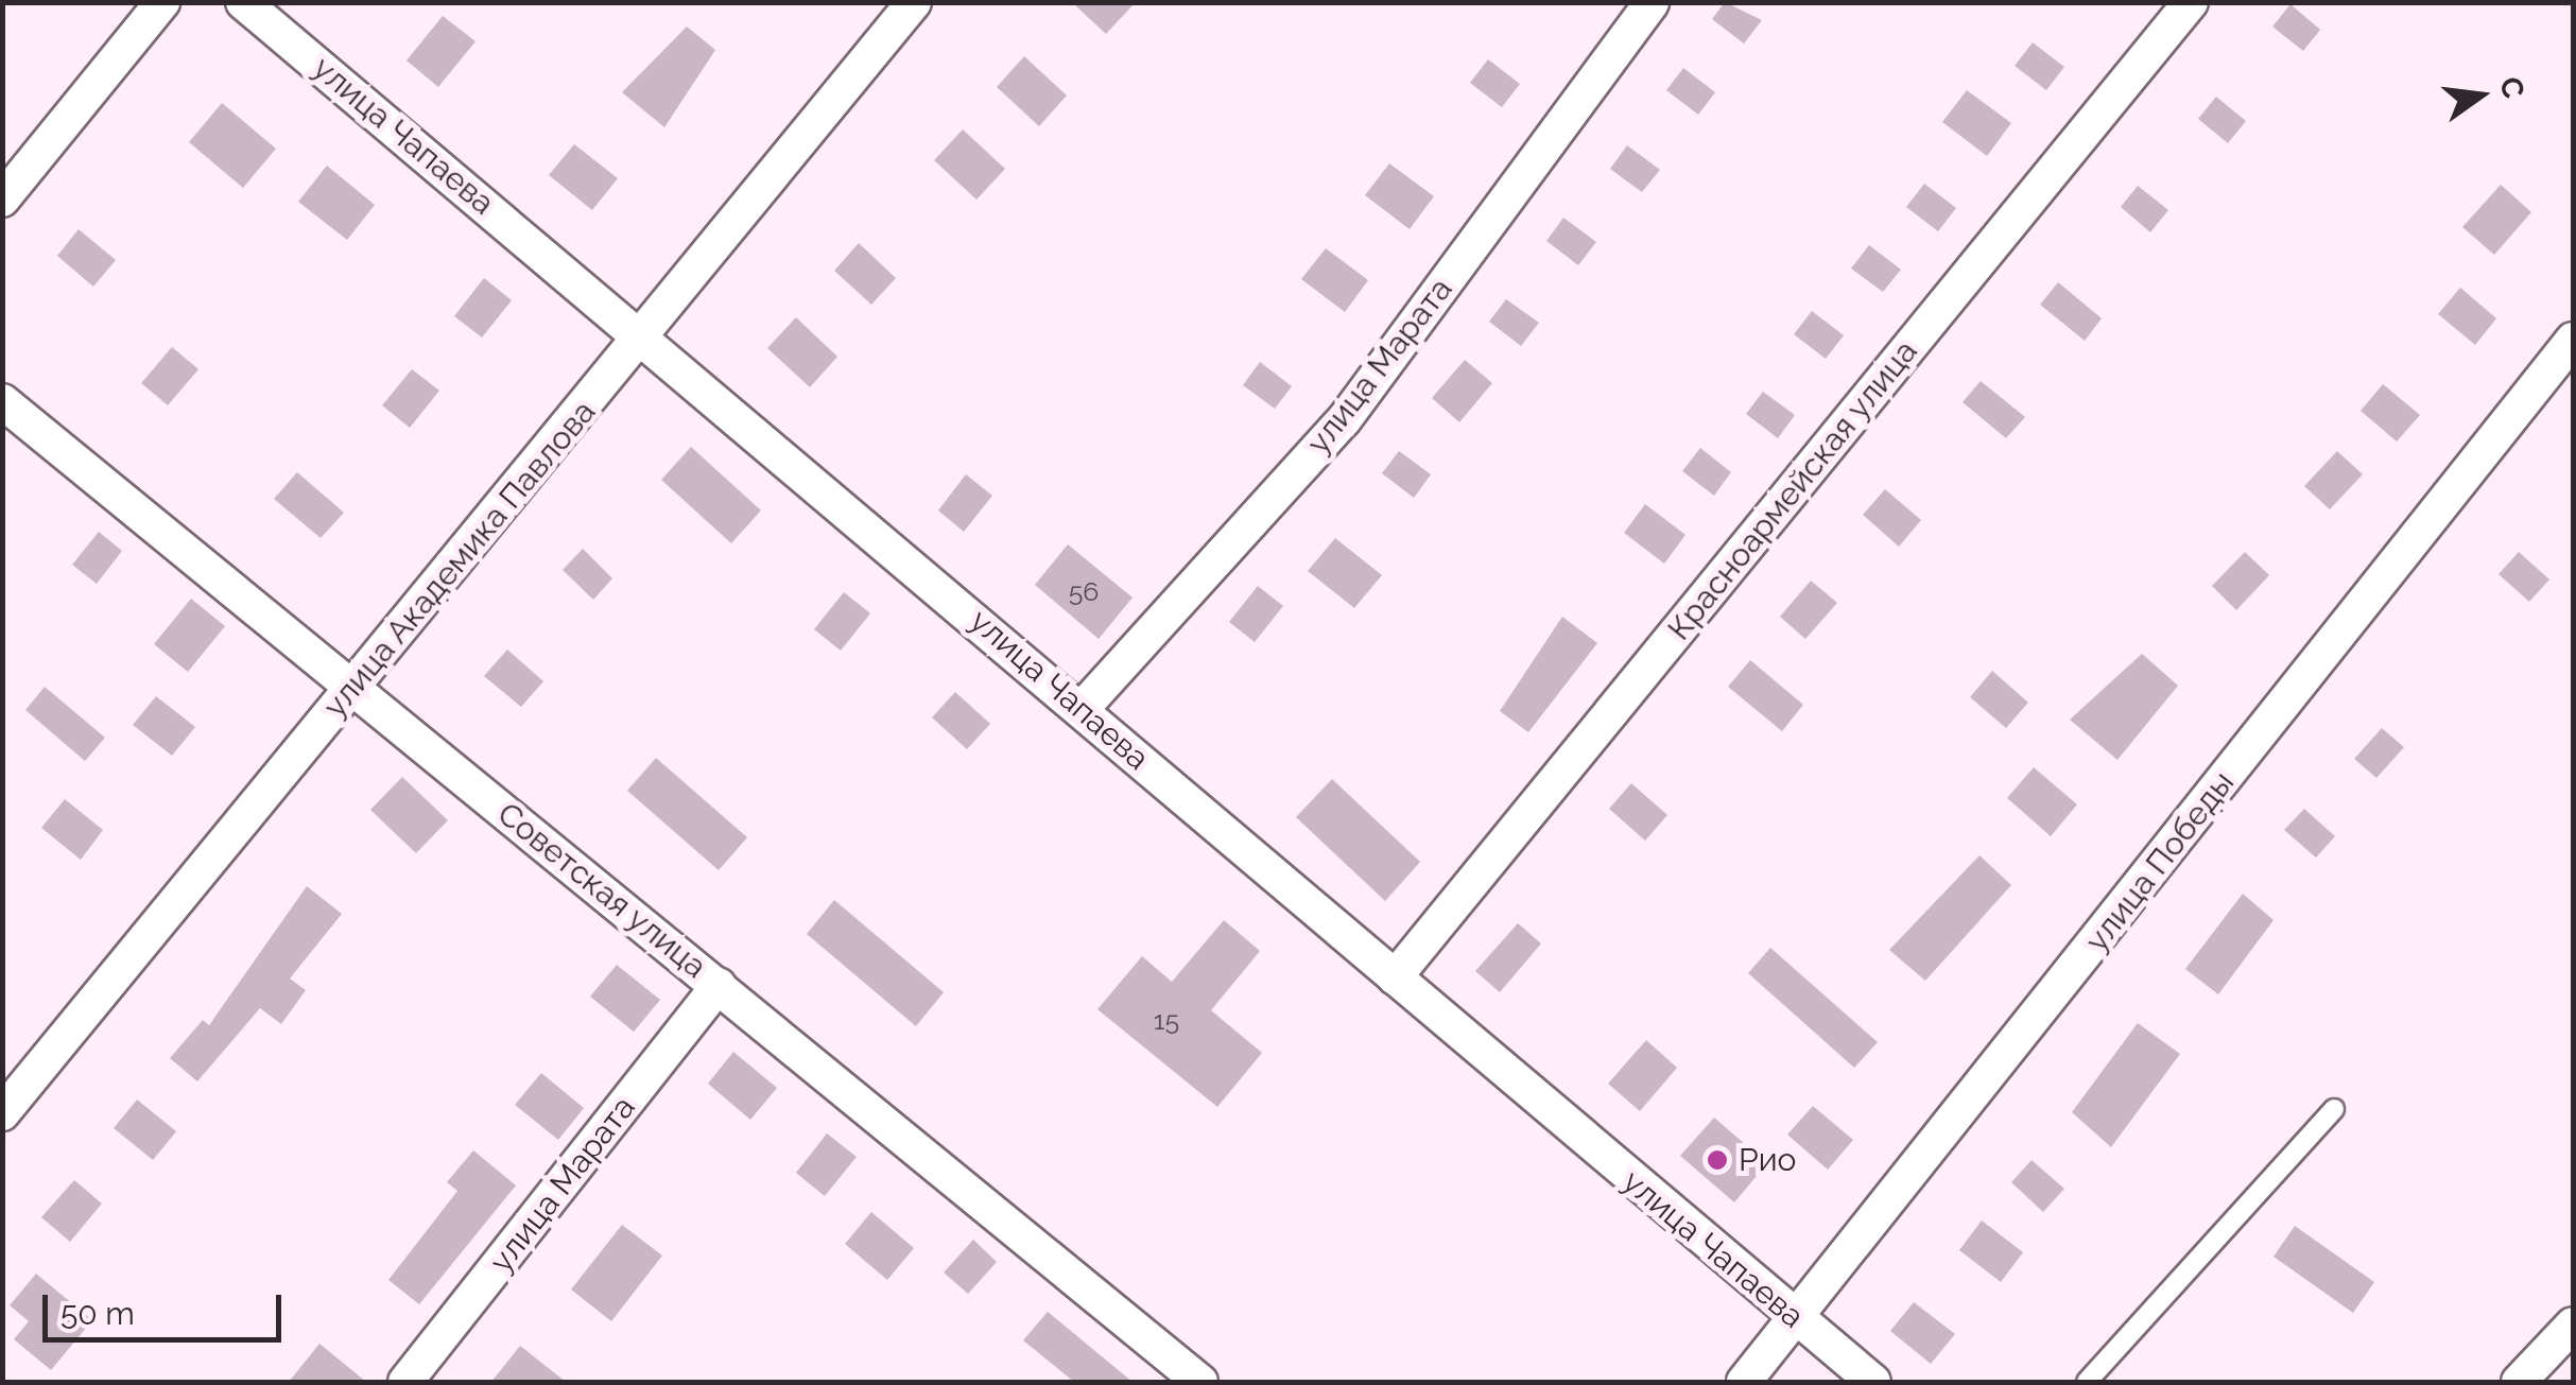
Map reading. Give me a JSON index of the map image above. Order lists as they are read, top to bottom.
{
  "streets": {
    "street": [
      "улица Чапаева",
      "улица Марата",
      "Красноармейская улица",
      "улица Академика Павлова",
      "улица Победы",
      "Советская улица"
    ]
  },
  "crossings": [
    ["улица Чапаева", "улица Марата"],
    ["улица Чапаева", "Красноармейская улица"],
    ["улица Чапаева", "улица Академика Павлова"],
    ["улица Чапаева", "улица Победы"],
    ["улица Марата", "Советская улица"],
    ["улица Академика Павлова", "Советская улица"]
  ],
  "places": ["Рио"],
  "house_numbers": ["56", "15"],
  "scale_bar": "50 m",
  "north": "right"
}
